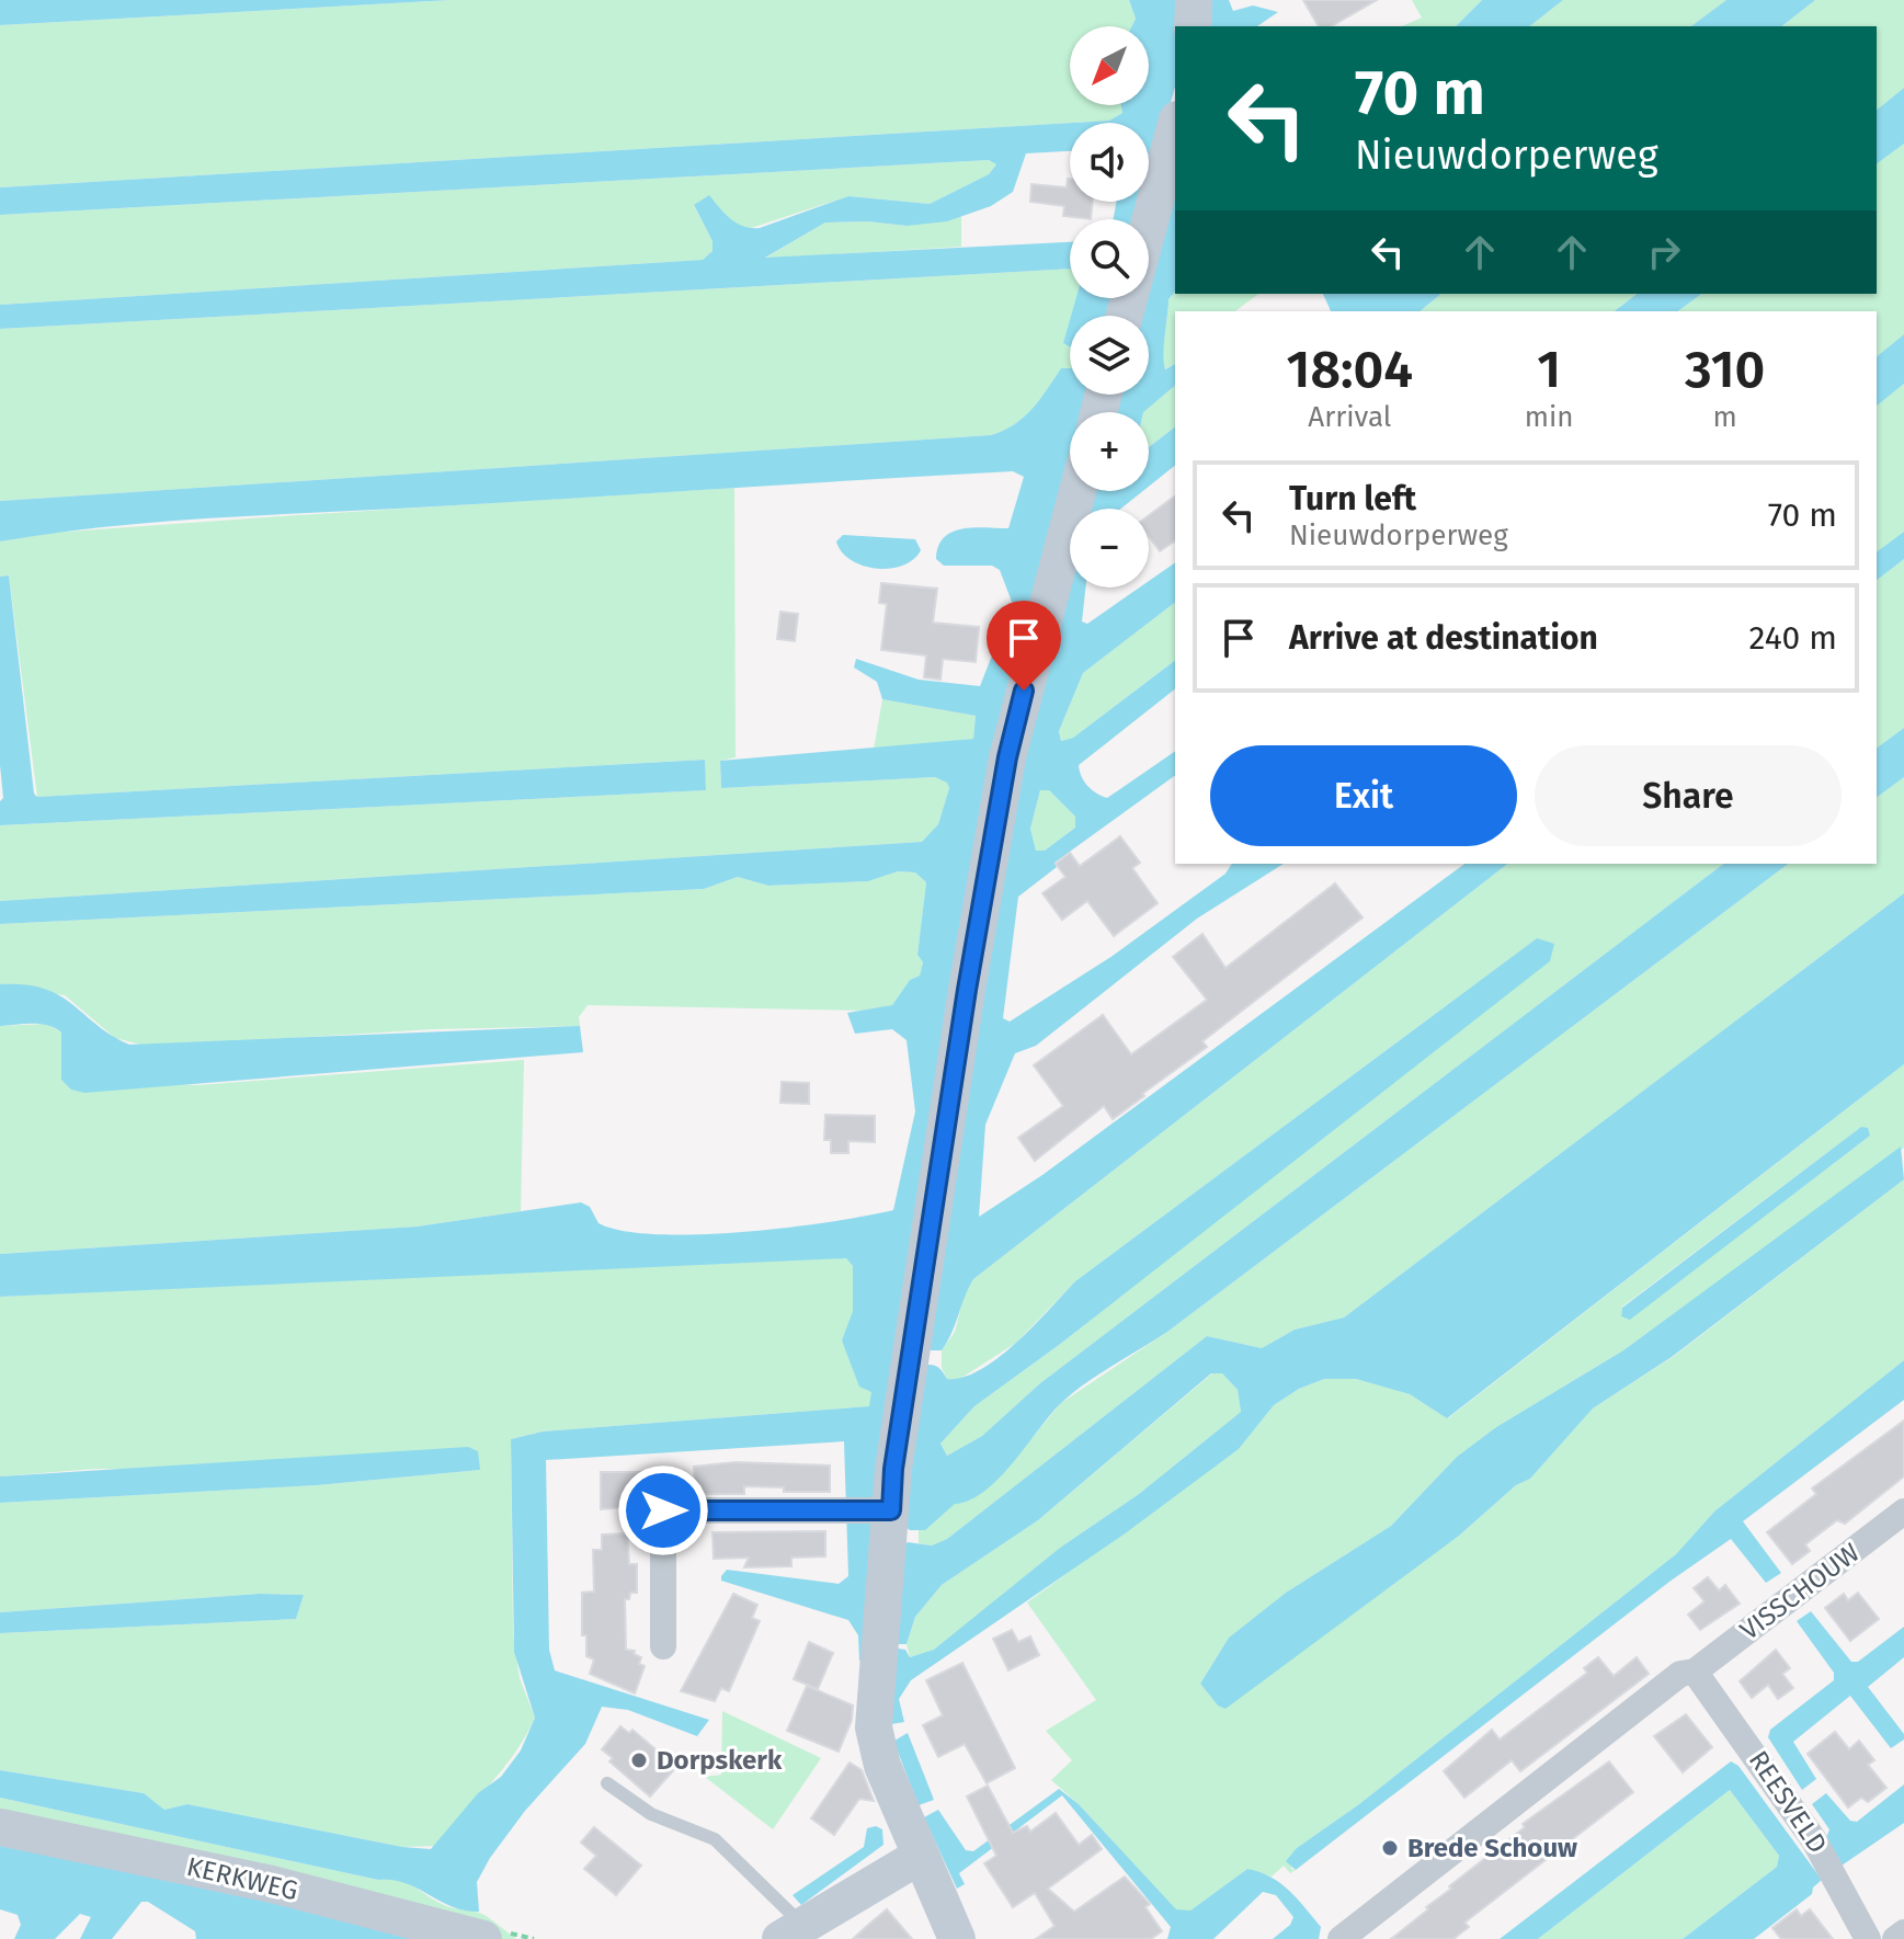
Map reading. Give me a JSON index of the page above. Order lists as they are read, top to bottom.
{
  "streets": {
    "street": ["VISSCHOUW", "REESVELD", "KERKWEG"]
  },
  "crossings": [
    ["VISSCHOUW", "REESVELD"]
  ],
  "places": ["Dorpskerk", "Brede Schouw"],
  "north": "bottom left",
  "page": {
    "map_buttons": ["+", "−"],
    "turn": ["70 m", "Nieuwdorperweg"],
    "eta": [
      "18:04",
      "Arrival",
      "1",
      "min",
      "310",
      "m"
    ],
    "list": [
      {
        "name": "Turn left",
        "note": "Nieuwdorperweg",
        "value": "70 m"
      },
      {
        "name": "Arrive at destination",
        "value": "240 m"
      }
    ],
    "buttons": ["Exit", "Share"]
  }
}
